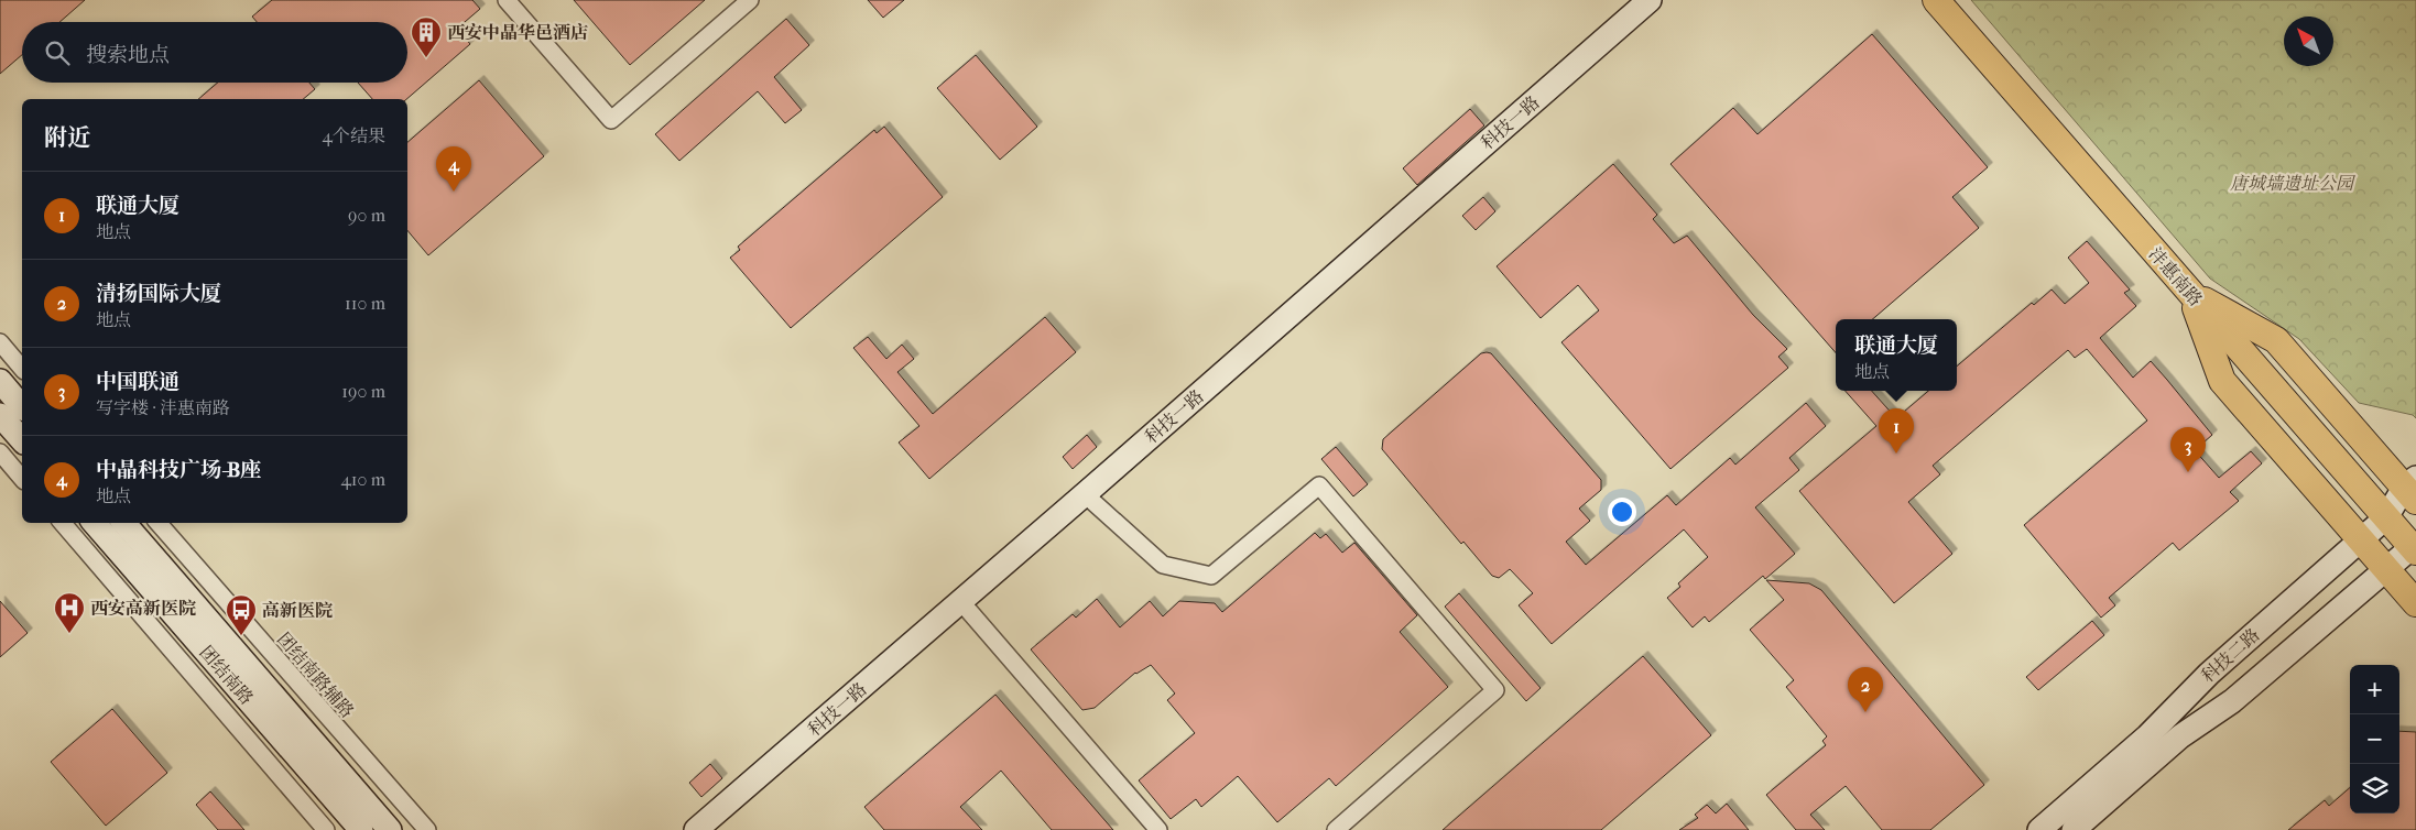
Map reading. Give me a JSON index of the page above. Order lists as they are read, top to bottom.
{
  "streets": {
    "main road": [
      "科技一路",
      "沣惠南路",
      "科技二路",
      "团结南路"
    ],
    "street": ["团结南路辅路"]
  },
  "crossings": [
    ["沣惠南路", "科技二路"]
  ],
  "parks": ["唐城墙遗址公园"],
  "places": {
    "building": ["西安中晶华邑酒店"],
    "hospital": ["西安高新医院"],
    "bus stop": ["高新医院"]
  },
  "north": "top left",
  "page": {
    "search": "搜索地点",
    "heading": ["附近", "4个结果"],
    "pins": [
      "4",
      "1",
      "3",
      "2"
    ],
    "list": [
      {
        "mark": "1",
        "name": "联通大厦",
        "note": "地点",
        "value": "90 m"
      },
      {
        "mark": "2",
        "name": "清扬国际大厦",
        "note": "地点",
        "value": "110 m"
      },
      {
        "mark": "3",
        "name": "中国联通",
        "note": "写字楼 · 沣惠南路",
        "value": "190 m"
      },
      {
        "mark": "4",
        "name": "中晶科技广场-B座",
        "note": "地点",
        "value": "410 m"
      }
    ],
    "popup": ["联通大厦", "地点"],
    "map_buttons": ["+", "−"]
  }
}
